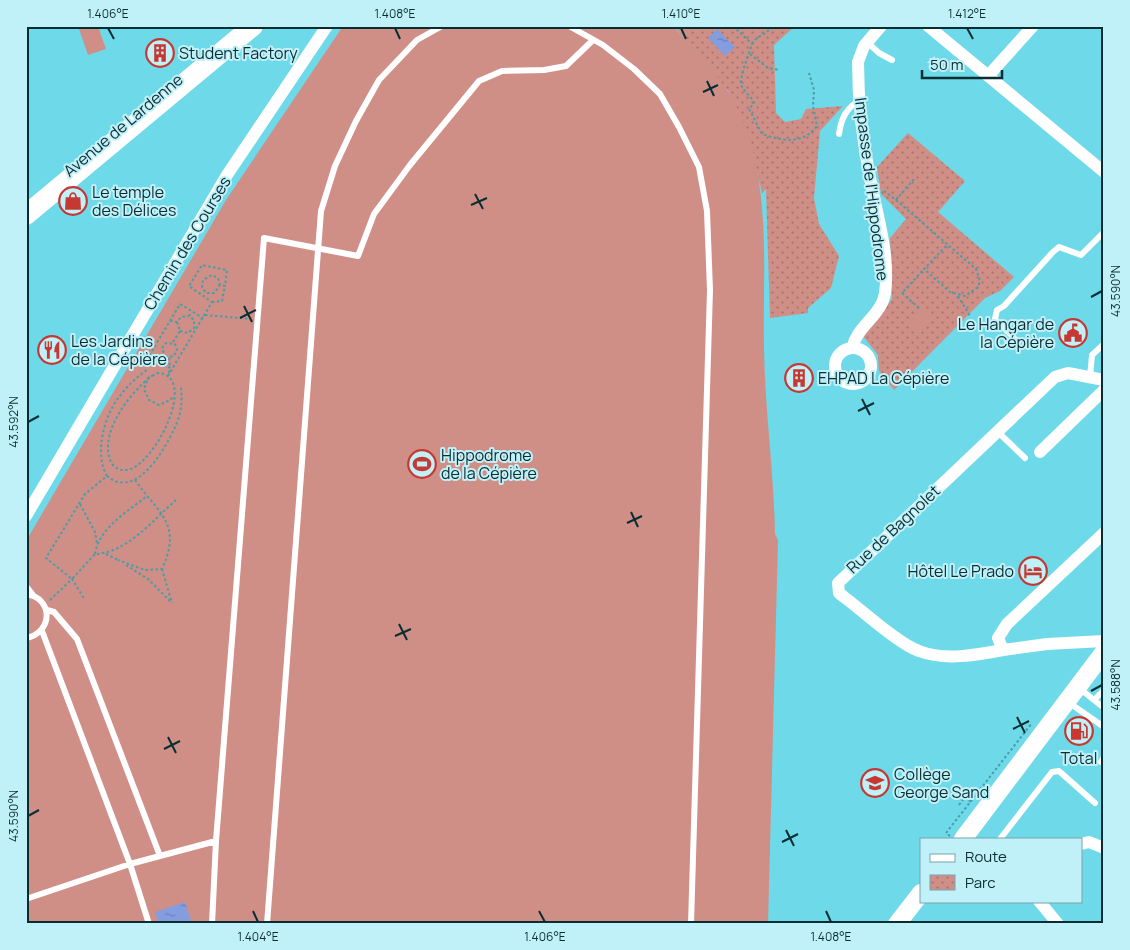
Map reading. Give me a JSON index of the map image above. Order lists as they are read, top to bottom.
{
  "streets": {
    "main road": ["Avenue de Lardenne"],
    "street": ["Impasse de l'Hippodrome", "Chemin des Courses", "Rue de Bagnolet"]
  },
  "places": {
    "building": ["Student Factory", "EHPAD La Cépière"],
    "shop": ["Le temple des Délices"],
    "public building": ["Le Hangar de la Cépière"],
    "restaurant": ["Les Jardins de la Cépière"],
    "sports": ["Hippodrome de la Cépière"],
    "hotel": ["Hôtel Le Prado"],
    "fuel station": ["Total"],
    "school or university": ["Collège George Sand"]
  },
  "legend": ["Route", "Parc"],
  "scale_bar": "50 m",
  "coordinates": [
    "1.406°E",
    "1.408°E",
    "1.410°E",
    "1.412°E",
    "43.590°N",
    "43.592°N",
    "43.588°N",
    "1.404°E"
  ]
}
